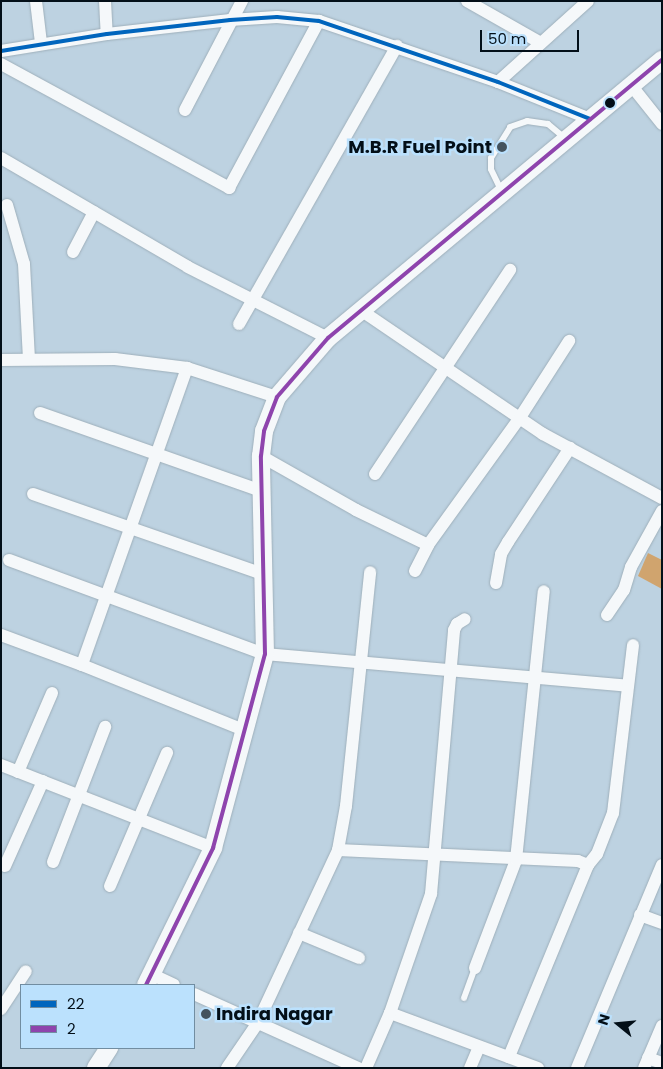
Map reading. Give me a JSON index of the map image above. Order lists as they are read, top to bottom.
{
  "places": ["M.B.R Fuel Point", "Indira Nagar"],
  "lines": ["transit line 22", "transit line 2"],
  "legend": ["22", "2"],
  "scale_bar": "50 m",
  "north": "left"
}
